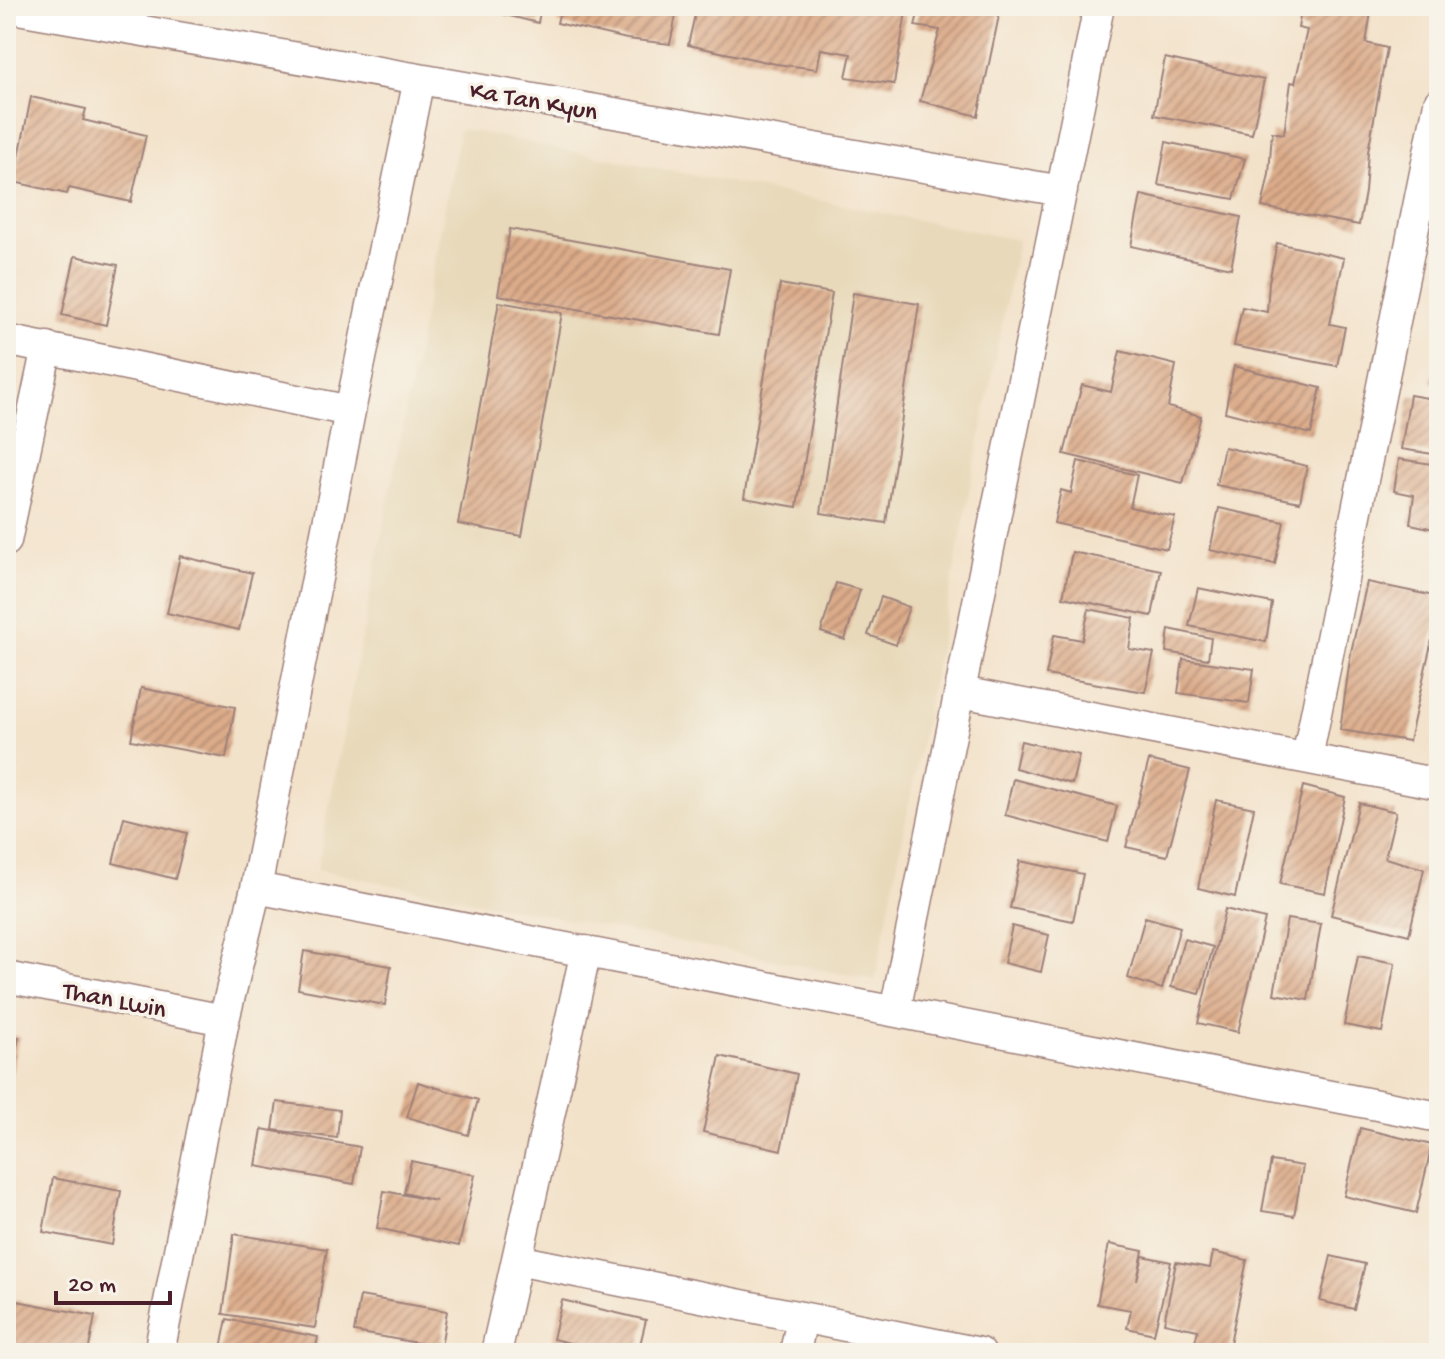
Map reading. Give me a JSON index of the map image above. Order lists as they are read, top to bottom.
{
  "streets": {
    "street": ["Ka Tan Kyun", "Than Lwin"]
  },
  "scale_bar": "20 m"
}
